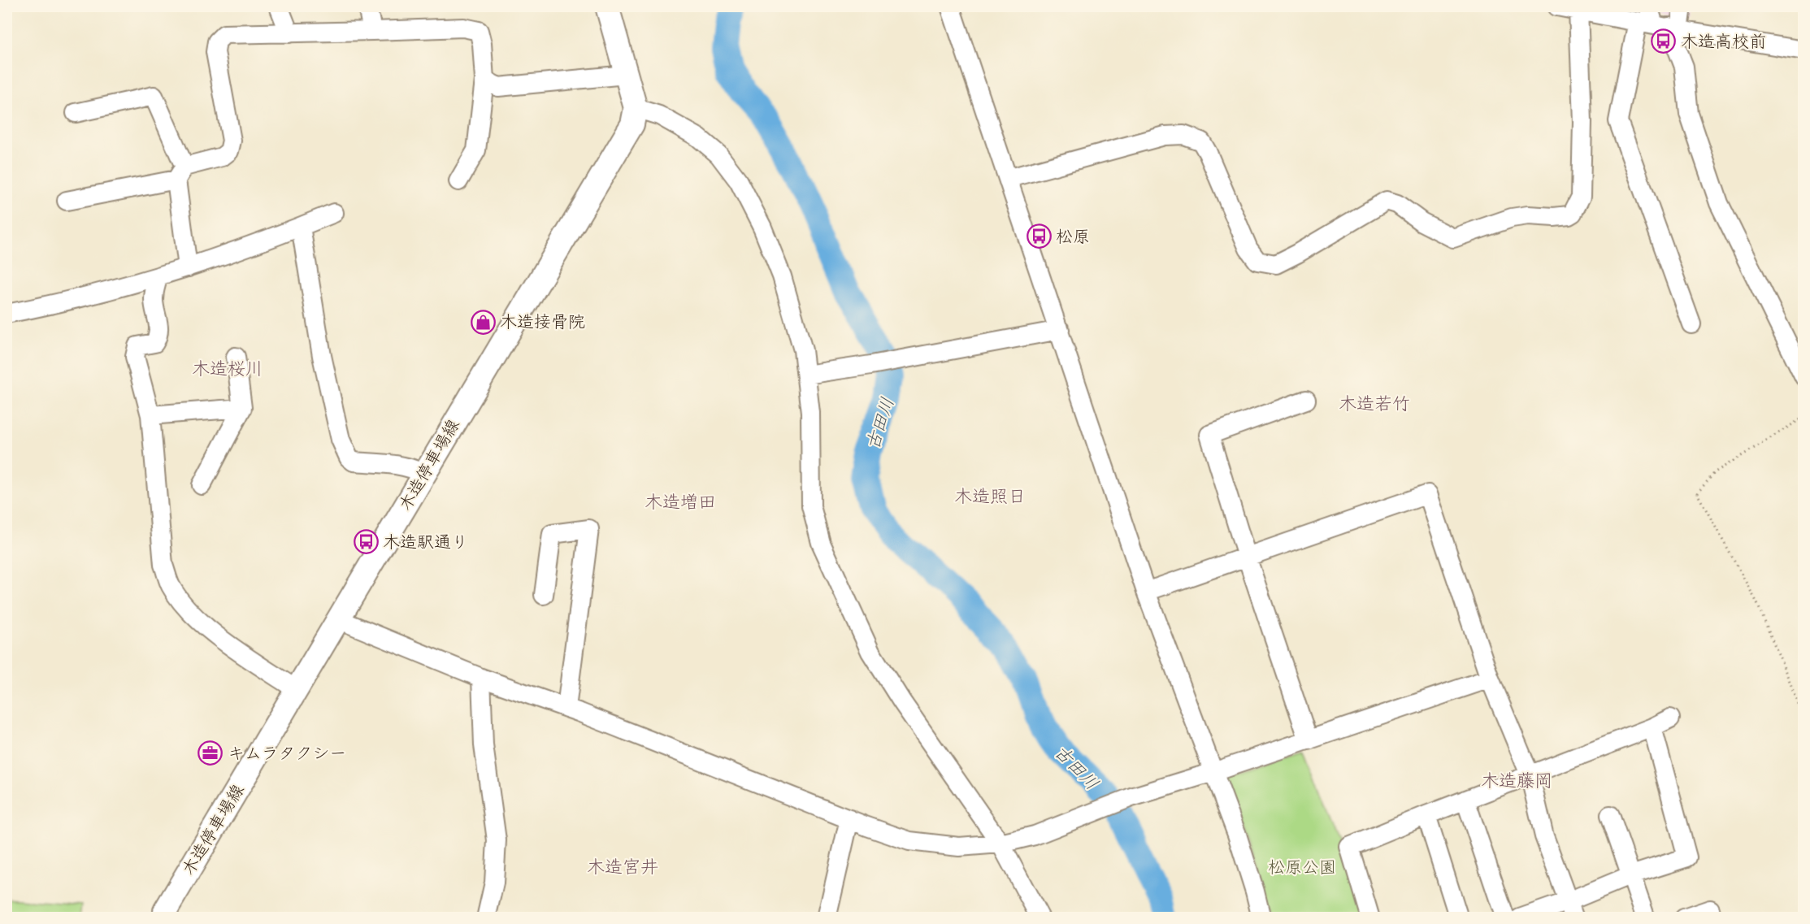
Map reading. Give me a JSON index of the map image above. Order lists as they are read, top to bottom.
{
  "streets": {
    "main road": ["木造停車場線"]
  },
  "districts": [
    "木造桜川",
    "木造若竹",
    "木造照日",
    "木造増田",
    "木造藤岡",
    "木造宮井"
  ],
  "water": ["古田川"],
  "parks": ["松原公園"],
  "places": {
    "bus stop": ["木造高校前", "松原", "木造駅通り"],
    "shop": ["木造接骨院"],
    "office": ["キムラタクシー"]
  }
}
